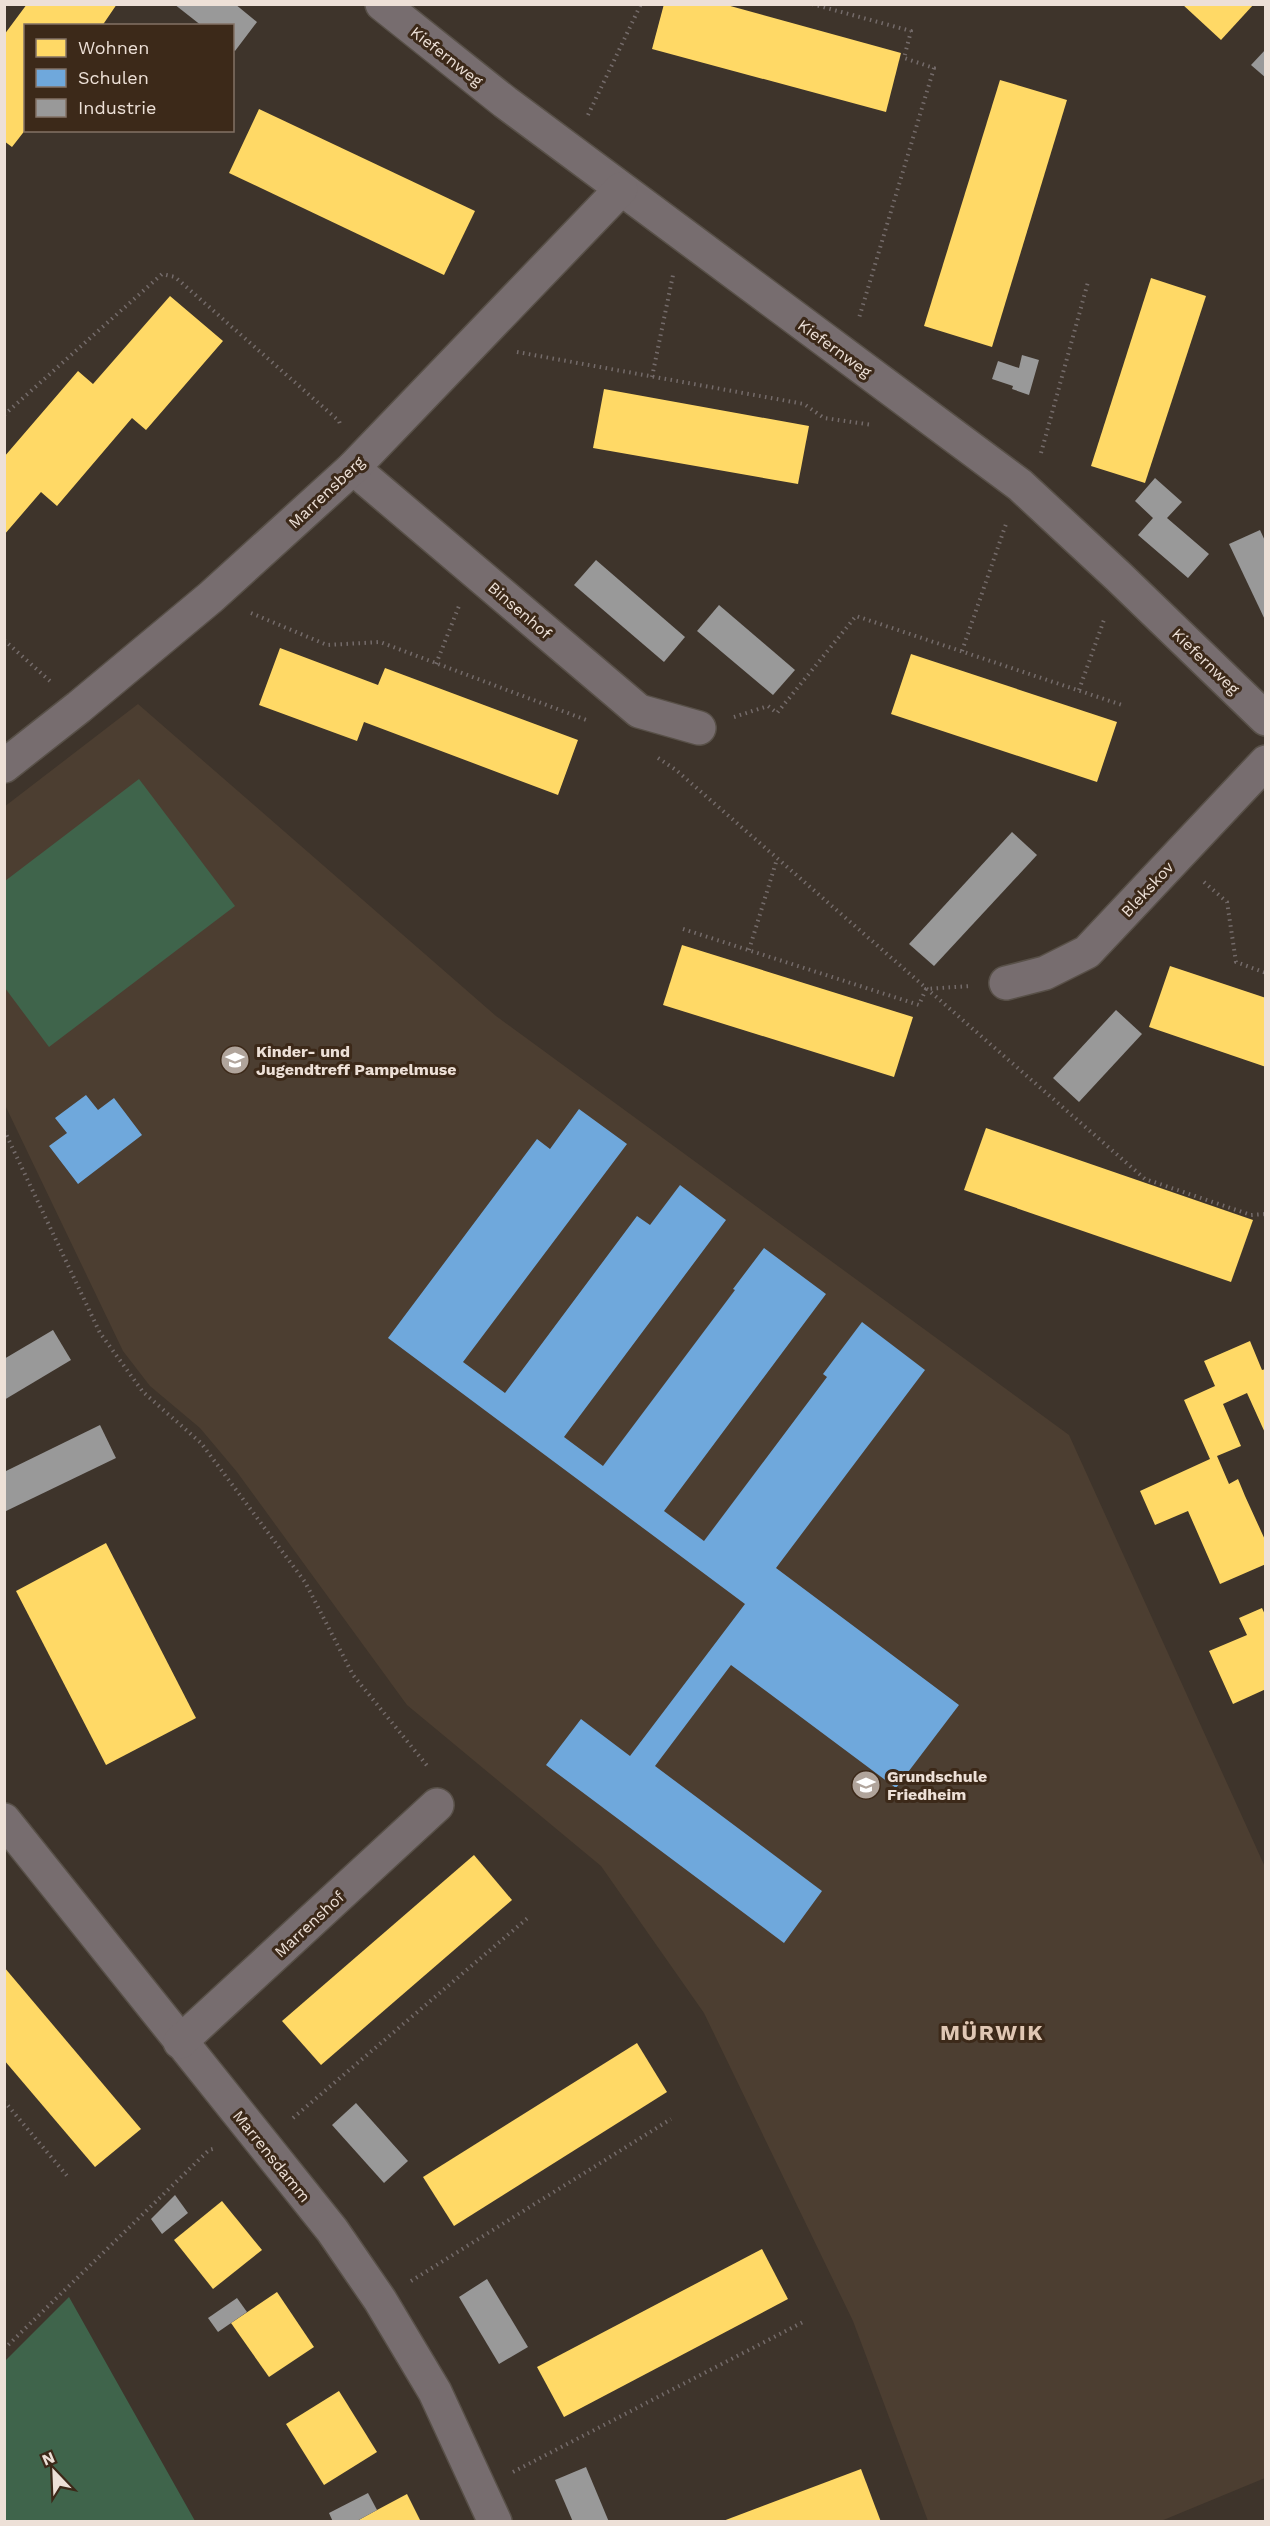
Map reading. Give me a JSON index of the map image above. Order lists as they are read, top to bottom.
{
  "streets": {
    "street": [
      "Kiefernweg",
      "Marrensberg",
      "Binsenhof",
      "Blekskov",
      "Marrenshof",
      "Marrensdamm"
    ]
  },
  "crossings": [
    ["Kiefernweg", "Marrensberg"],
    ["Marrensberg", "Binsenhof"],
    ["Marrenshof", "Marrensdamm"]
  ],
  "districts": ["MÜRWIK"],
  "places": {
    "school or university": ["Kinder- und Jugendtreff Pampelmuse", "Grundschule Friedheim"]
  },
  "legend": ["Wohnen", "Schulen", "Industrie"],
  "north": "top left"
}
